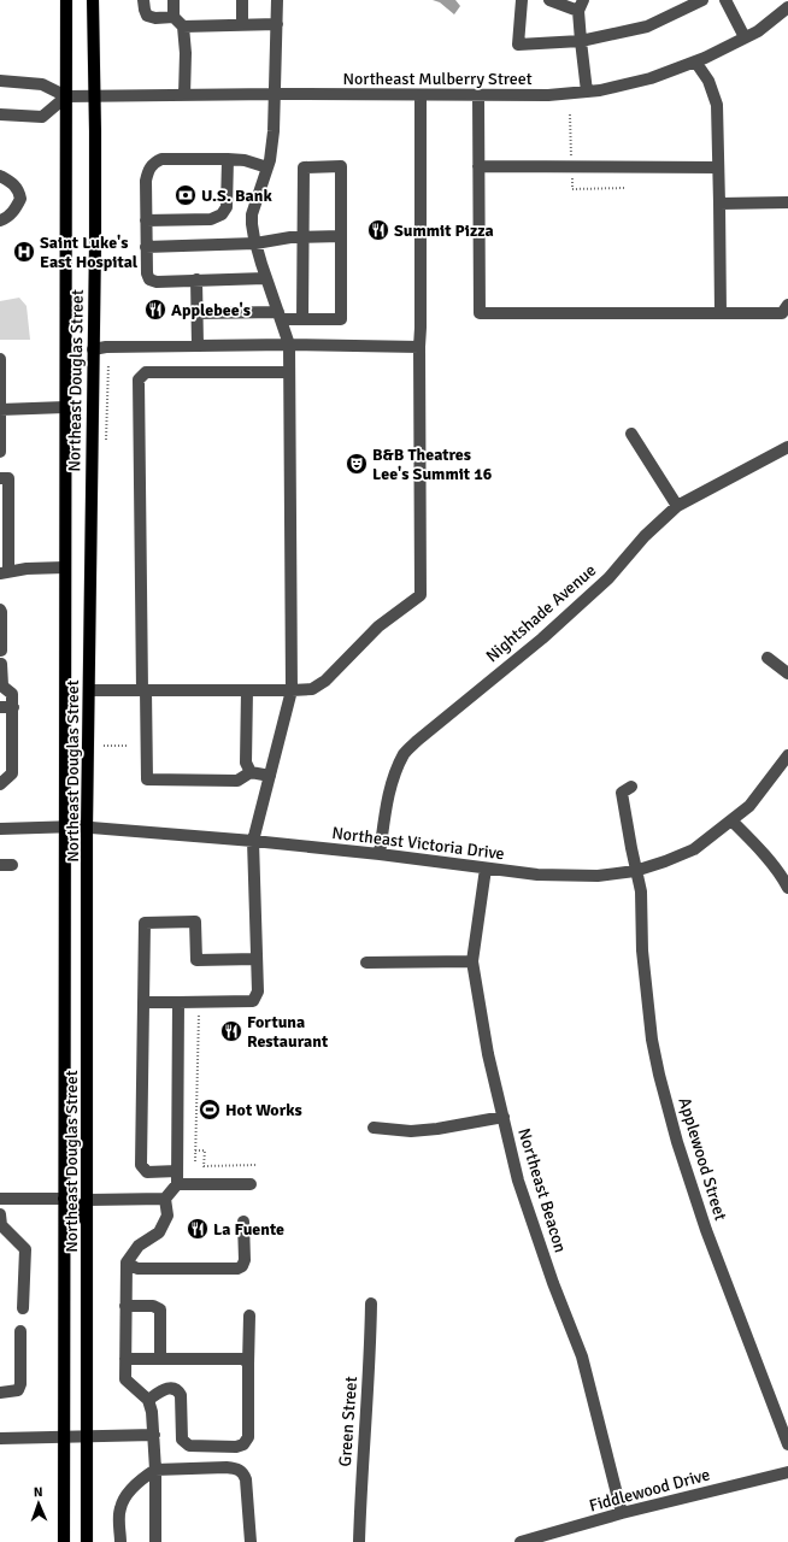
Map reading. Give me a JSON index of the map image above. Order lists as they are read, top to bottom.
{
  "streets": {
    "main road": ["Northeast Douglas Street"],
    "street": [
      "Northeast Mulberry Street",
      "Nightshade Avenue",
      "Northeast Victoria Drive",
      "Applewood Street",
      "Northeast Beacon",
      "Green Street",
      "Fiddlewood Drive"
    ]
  },
  "crossings": [
    ["Northeast Mulberry Street", "Northeast Douglas Street"],
    ["Northeast Douglas Street", "Northeast Victoria Drive"],
    ["Nightshade Avenue", "Northeast Victoria Drive"],
    ["Northeast Victoria Drive", "Applewood Street"],
    ["Northeast Victoria Drive", "Northeast Beacon"],
    ["Northeast Beacon", "Fiddlewood Drive"]
  ],
  "places": {
    "bank": ["U.S. Bank"],
    "restaurant": [
      "Summit Pizza",
      "Applebee's",
      "Fortuna Restaurant",
      "La Fuente"
    ],
    "hospital": ["Saint Luke's East Hospital"],
    "theatre": ["B&B Theatres Lee's Summit 16"],
    "sports": ["Hot Works"]
  },
  "north": "top"
}
